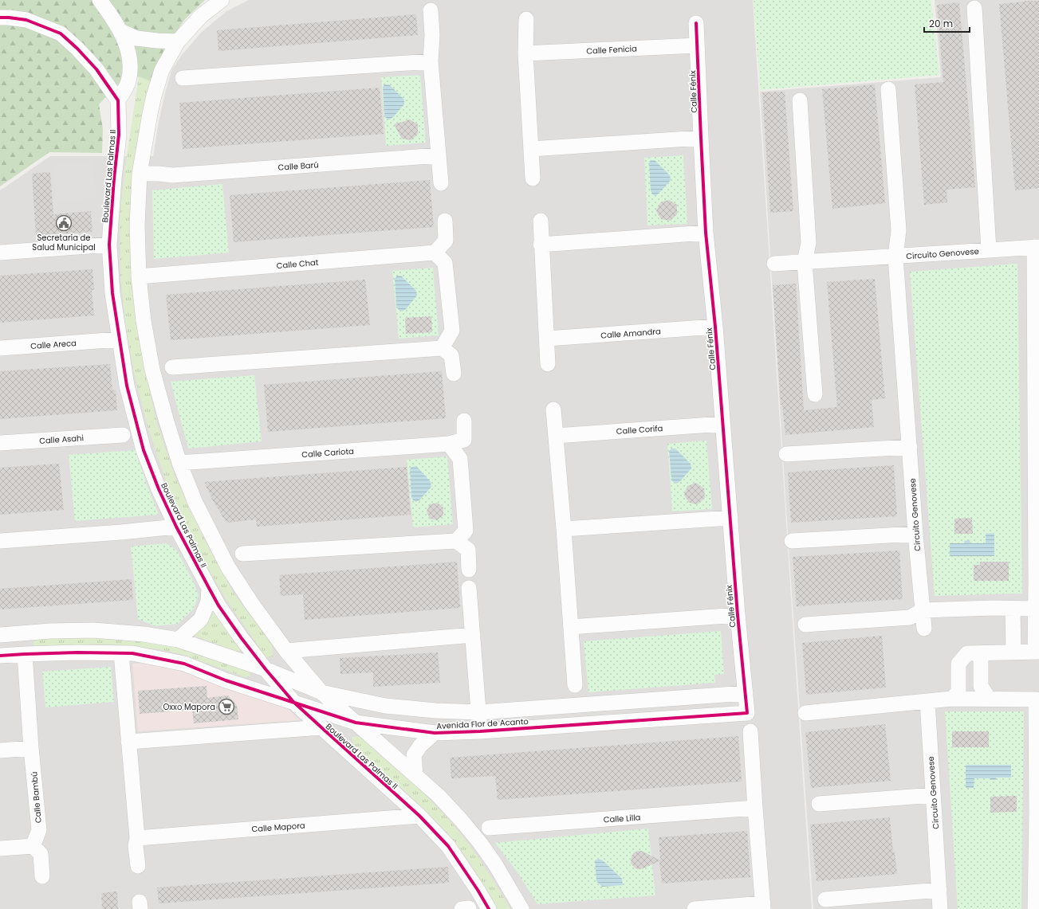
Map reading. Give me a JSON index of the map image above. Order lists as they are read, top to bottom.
{
  "streets": {
    "street": [
      "Calle Fenicia",
      "Calle Fénix",
      "Calle Barú",
      "Boulevard Las Palmas II",
      "Circuito Genovese",
      "Calle Chat",
      "Calle Amandra",
      "Calle Areca",
      "Calle Corifa",
      "Calle Asahi",
      "Calle Cariota",
      "Avenida Flor de Acanto",
      "Calle Bambú",
      "Calle Lilla",
      "Calle Mapora"
    ]
  },
  "crossings": [
    ["Calle Fenicia", "Calle Fénix"],
    ["Calle Fénix", "Calle Amandra"],
    ["Calle Fénix", "Calle Corifa"],
    ["Calle Fénix", "Avenida Flor de Acanto"],
    ["Boulevard Las Palmas II", "Calle Areca"],
    ["Boulevard Las Palmas II", "Avenida Flor de Acanto"],
    ["Boulevard Las Palmas II", "Calle Mapora"],
    ["Avenida Flor de Acanto", "Calle Bambú"]
  ],
  "places": {
    "public building": ["Secretaría de Salud Municipal"],
    "supermarket": ["Oxxo Mapora"]
  },
  "scale_bar": "20 m"
}
